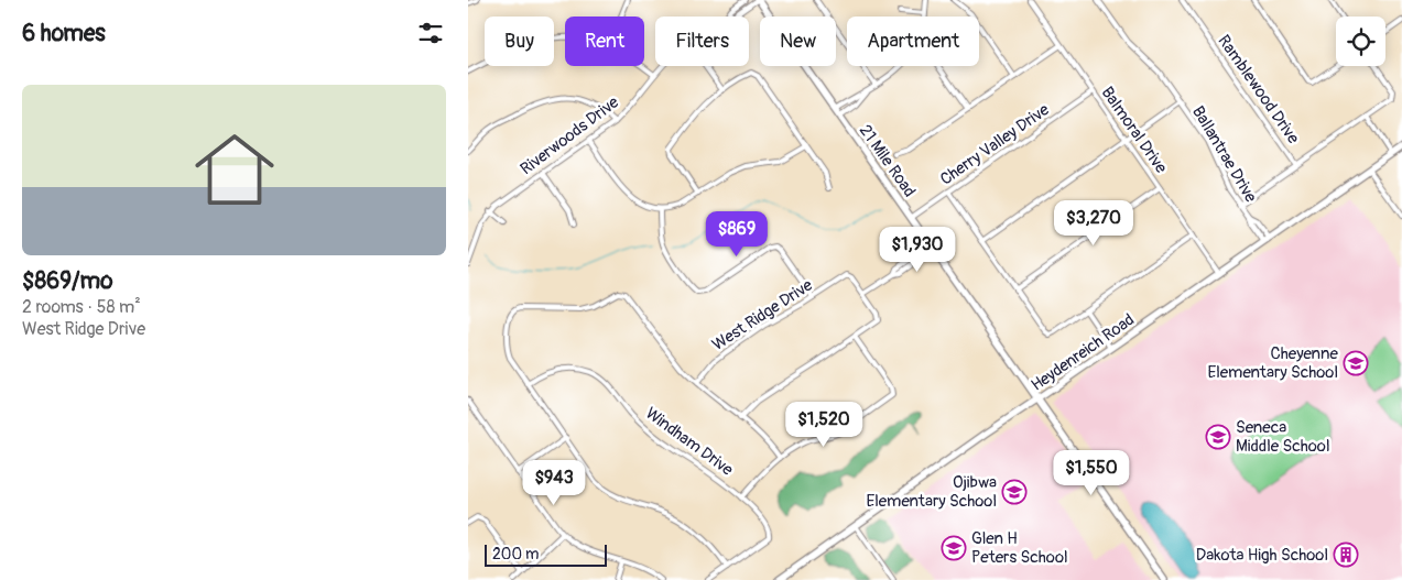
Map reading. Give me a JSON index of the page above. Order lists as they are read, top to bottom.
{
  "streets": {
    "street": [
      "Ramblewood Drive",
      "Balmoral Drive",
      "Riverwoods Drive",
      "Cherry Valley Drive",
      "Ballantrae Drive",
      "21 Mile Road",
      "West Ridge Drive",
      "Heydenreich Road",
      "Windham Drive"
    ]
  },
  "crossings": [
    ["Balmoral Drive", "Cherry Valley Drive"],
    ["Balmoral Drive", "Heydenreich Road"],
    ["Riverwoods Drive", "21 Mile Road"],
    ["Cherry Valley Drive", "21 Mile Road"],
    ["Ballantrae Drive", "Heydenreich Road"],
    ["21 Mile Road", "Heydenreich Road"]
  ],
  "places": {
    "school or university": [
      "Cheyenne Elementary School",
      "Seneca Middle School",
      "Ojibwa Elementary School",
      "Glen H Peters School"
    ],
    "building": ["Dakota High School"]
  },
  "scale_bar": "200 m",
  "page": {
    "heading": "6 homes",
    "chip": [
      "Buy",
      "Rent",
      "Filters",
      "New",
      "Apartment"
    ],
    "list": [
      {
        "name": "$869/mo",
        "note": "2 rooms · 58 m² · West Ridge Drive"
      }
    ],
    "price": [
      "$3,270",
      "$869",
      "$1,930",
      "$1,520",
      "$1,550",
      "$943"
    ],
    "scale": "200 m"
  }
}
